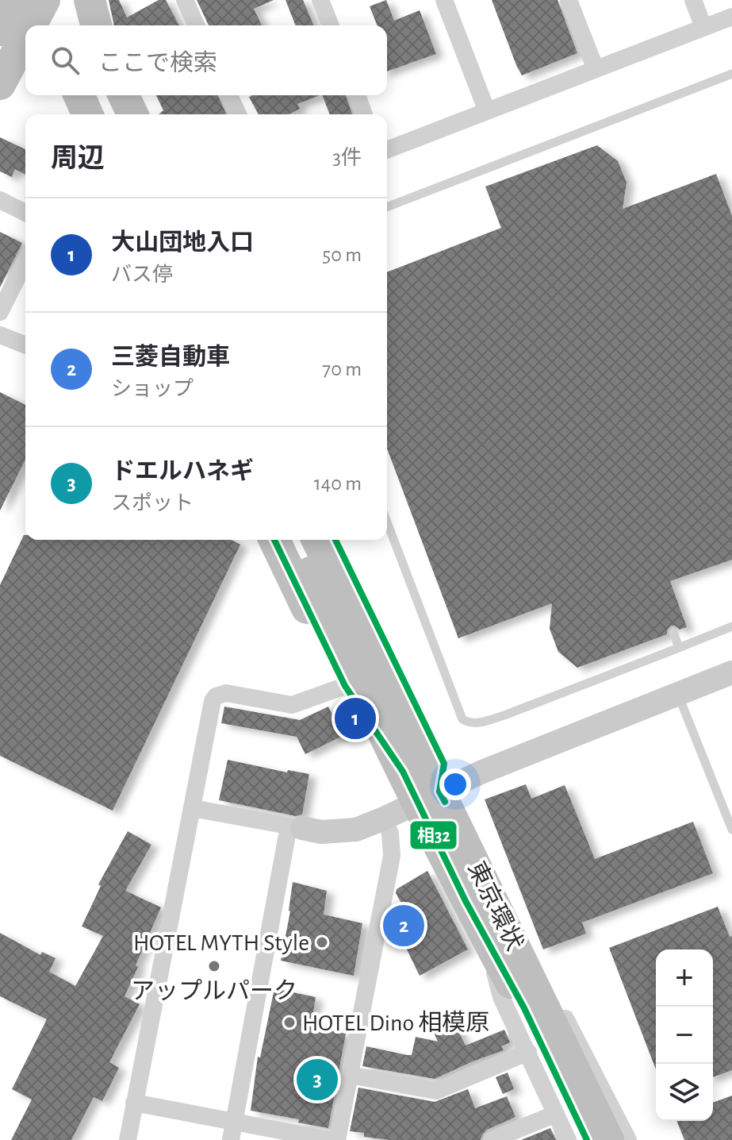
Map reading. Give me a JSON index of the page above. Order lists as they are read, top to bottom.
{
  "streets": {
    "highway": ["東京環状"]
  },
  "places": ["HOTEL MYTH Style", "アップルパーク", "HOTEL Dino 相模原"],
  "lines": ["transit line 相32"],
  "page": {
    "search": "ここで検索",
    "heading": ["周辺", "3件"],
    "list": [
      {
        "mark": "1",
        "name": "大山団地入口",
        "note": "バス停",
        "value": "50 m"
      },
      {
        "mark": "2",
        "name": "三菱自動車",
        "note": "ショップ",
        "value": "70 m"
      },
      {
        "mark": "3",
        "name": "ドエルハネギ",
        "note": "スポット",
        "value": "140 m"
      }
    ],
    "pins": ["1", "2", "3"],
    "map_buttons": ["+", "−"]
  }
}
